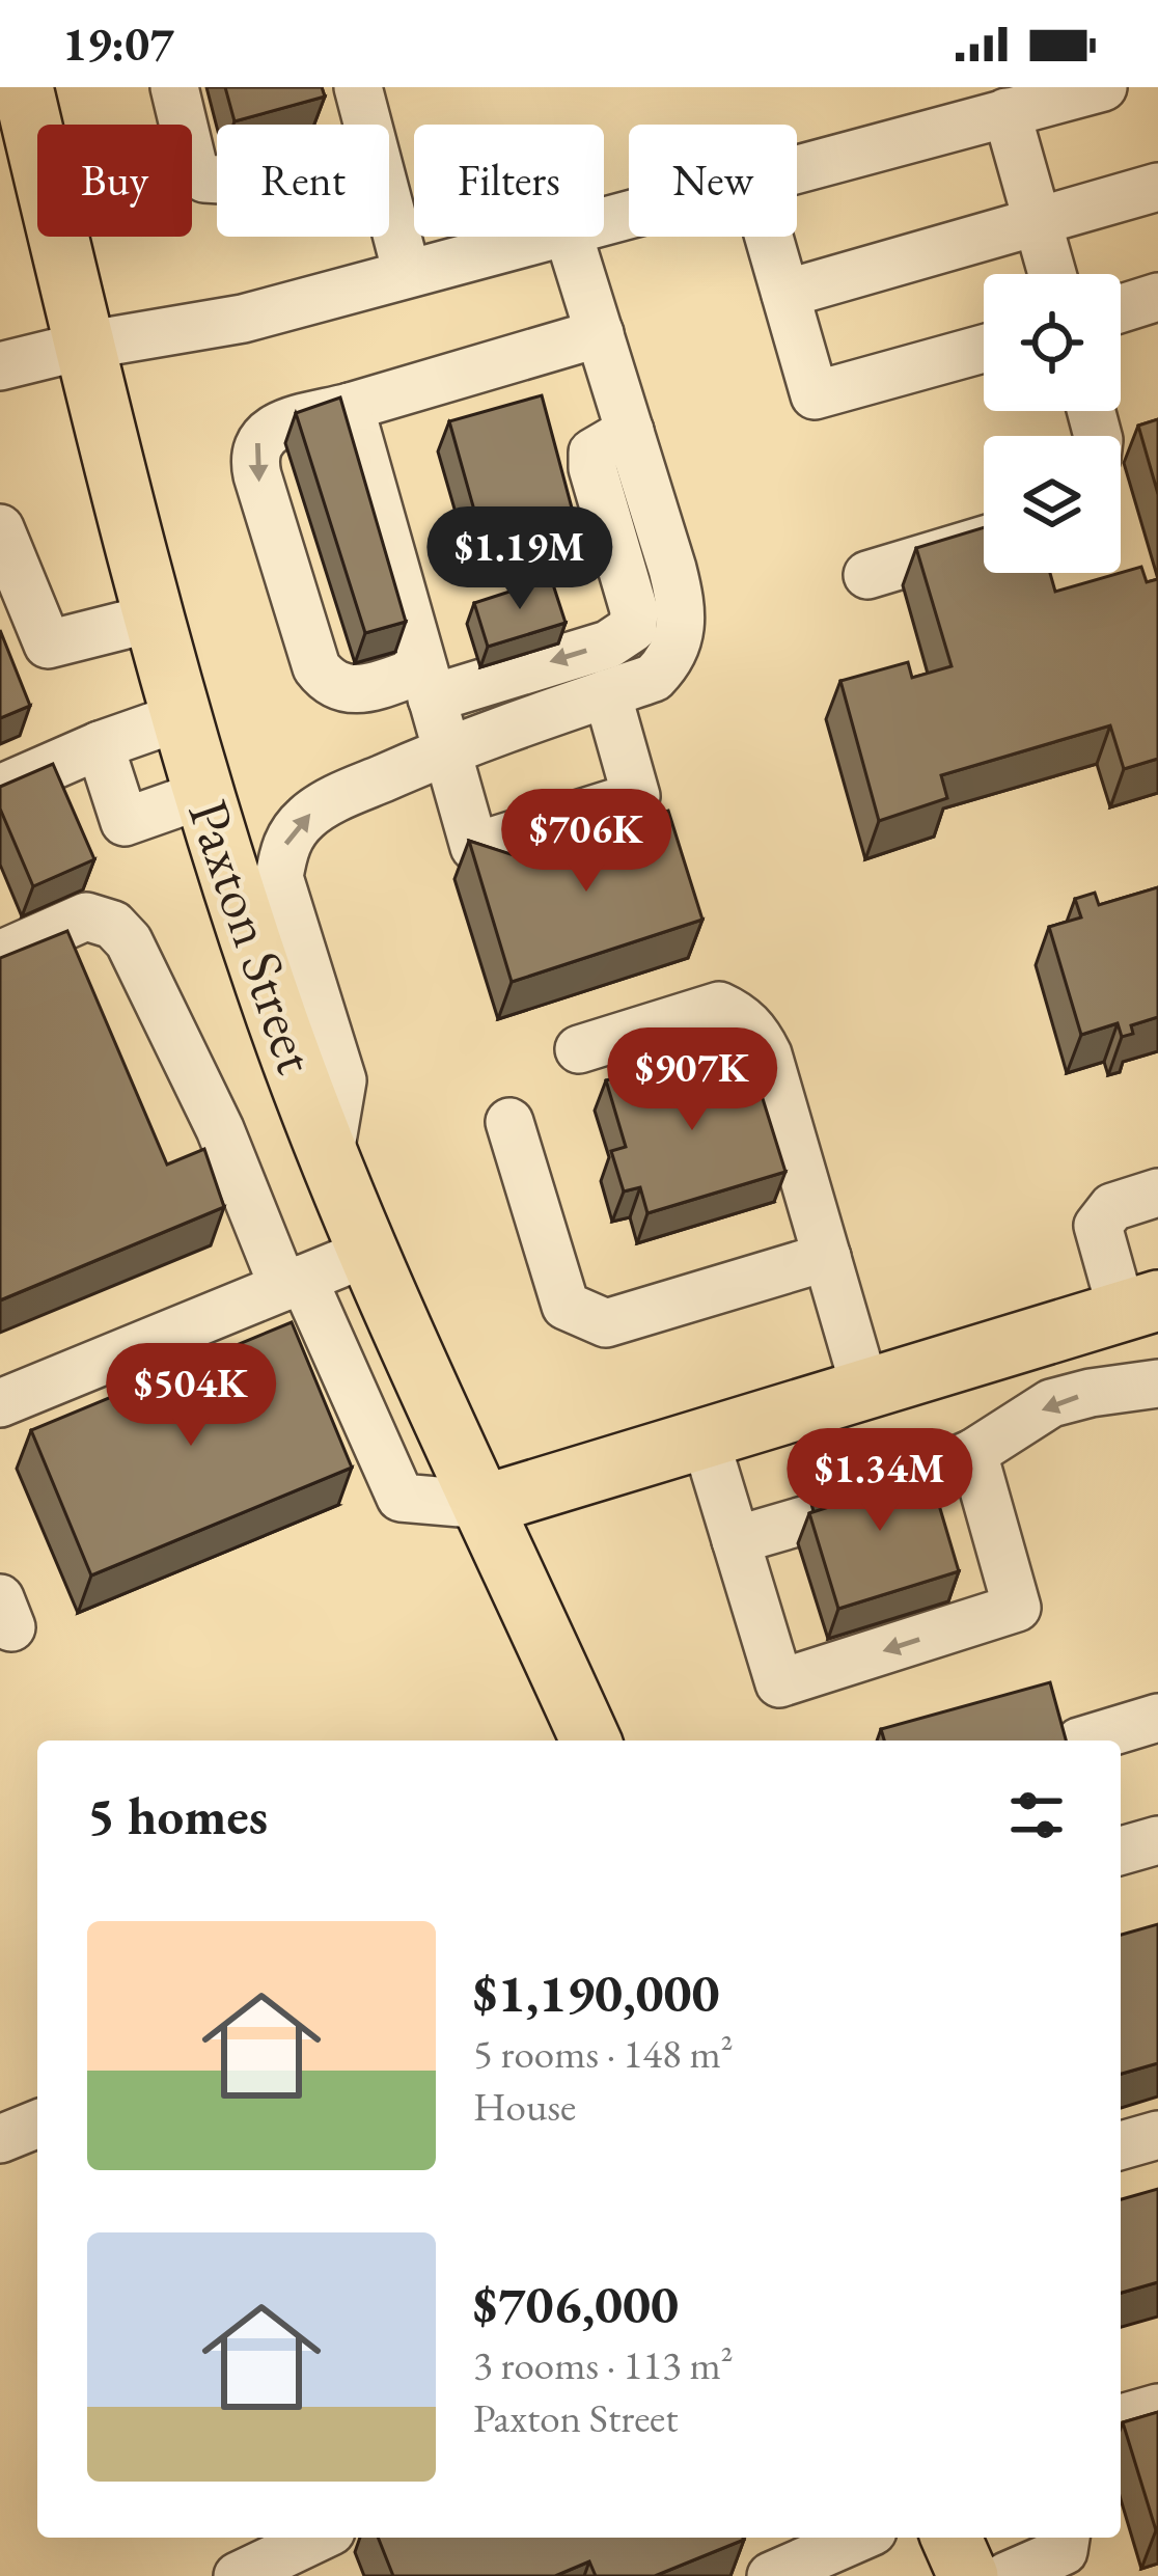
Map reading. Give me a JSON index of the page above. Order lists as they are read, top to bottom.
{
  "streets": {
    "main road": ["Paxton Street"]
  },
  "page": {
    "status": "19:07",
    "chip": [
      "Buy",
      "Rent",
      "Filters",
      "New"
    ],
    "price": [
      "$1.19M",
      "$706K",
      "$907K",
      "$504K",
      "$1.34M"
    ],
    "heading": "5 homes",
    "list": [
      {
        "name": "$1,190,000",
        "note": "5 rooms · 148 m² · House"
      },
      {
        "name": "$706,000",
        "note": "3 rooms · 113 m² · Paxton Street"
      }
    ]
  }
}
